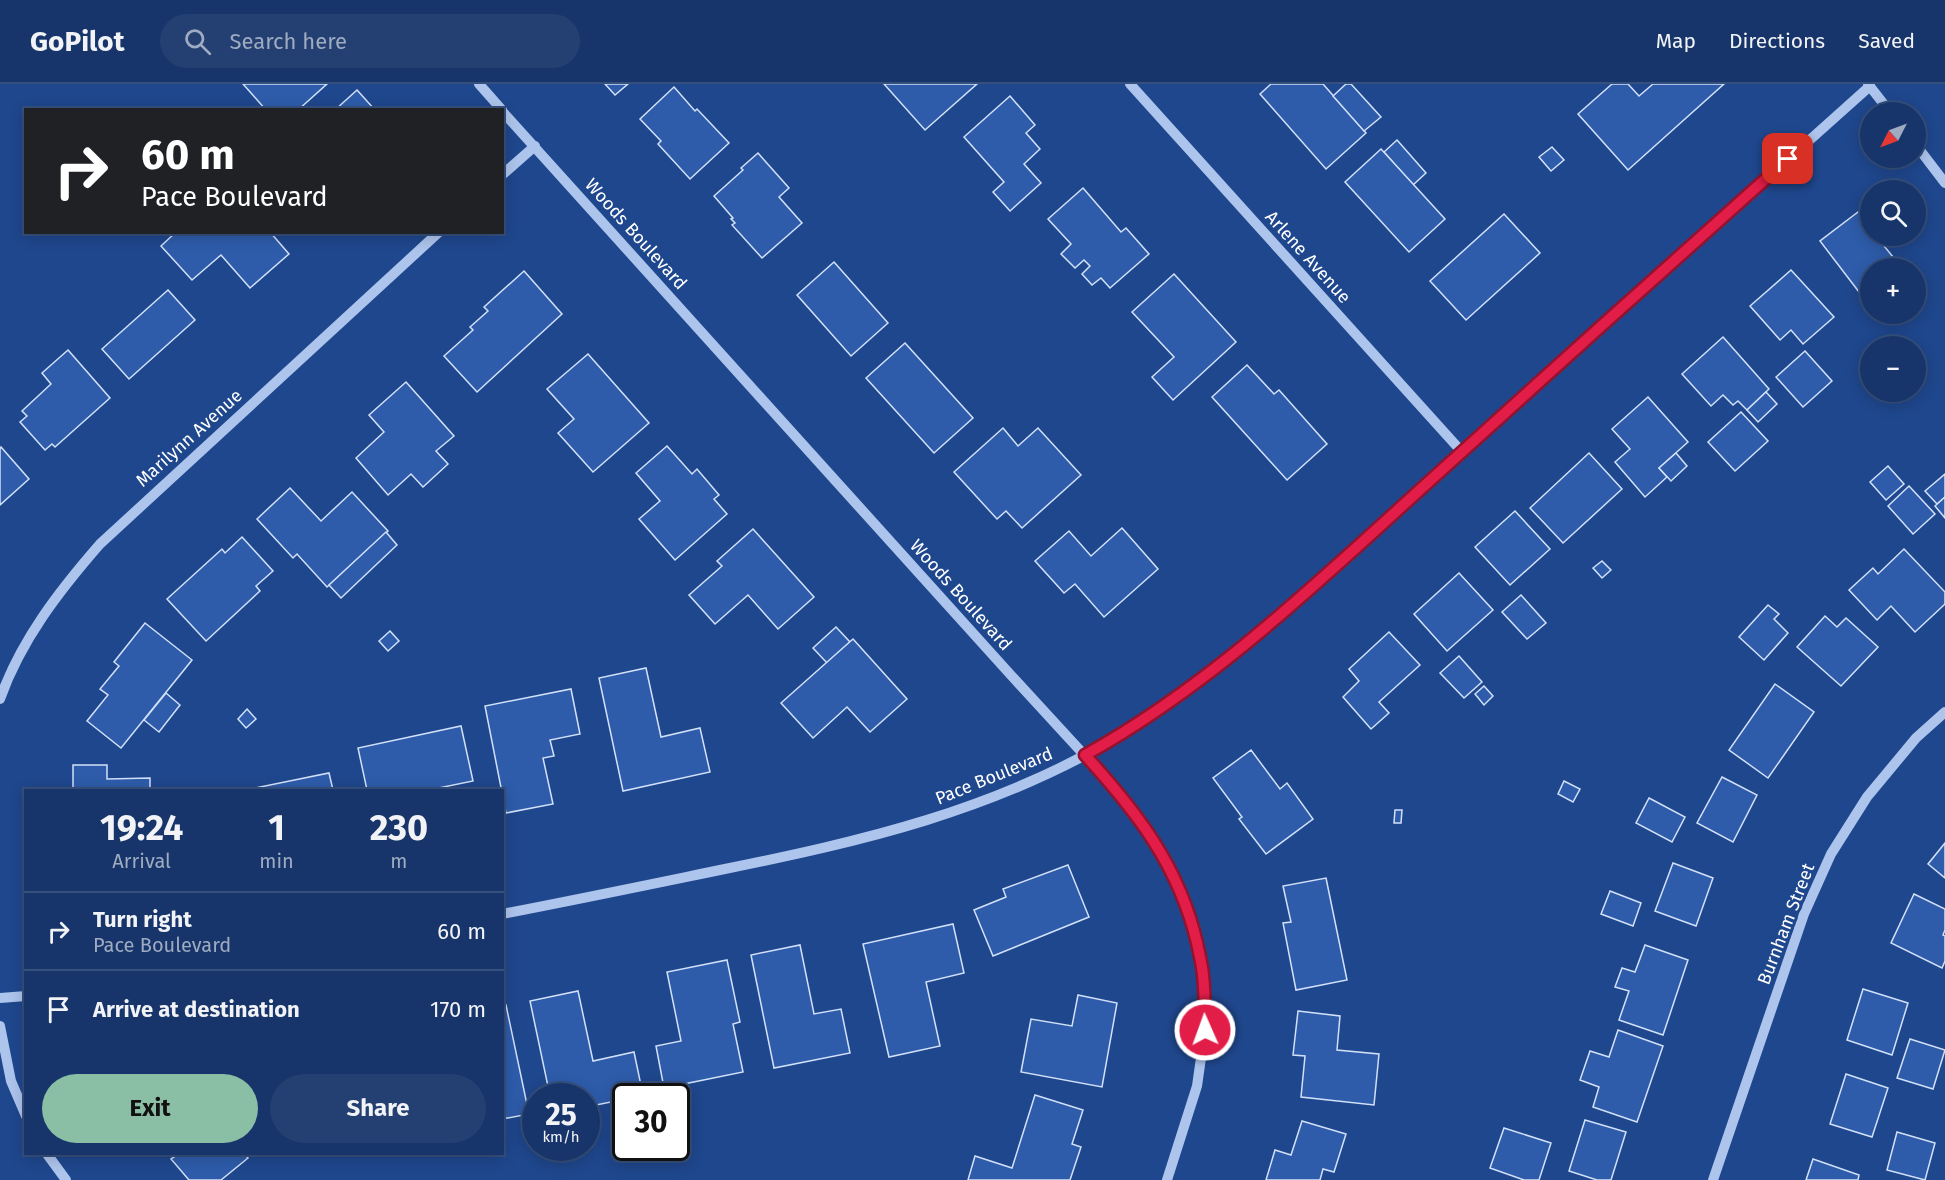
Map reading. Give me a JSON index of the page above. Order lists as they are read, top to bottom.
{
  "streets": {
    "street": [
      "Woods Boulevard",
      "Arlene Avenue",
      "Marilynn Avenue",
      "Pace Boulevard",
      "Burnham Street"
    ]
  },
  "crossings": [
    ["Woods Boulevard", "Pace Boulevard"],
    ["Arlene Avenue", "Pace Boulevard"]
  ],
  "north": "bottom left",
  "page": {
    "header": "GoPilot",
    "search": "Search here",
    "nav": ["Map", "Directions", "Saved"],
    "map_buttons": ["+", "−"],
    "turn": ["60 m", "Pace Boulevard"],
    "eta": [
      "19:24",
      "Arrival",
      "1",
      "min",
      "230",
      "m"
    ],
    "list": [
      {
        "name": "Turn right",
        "note": "Pace Boulevard",
        "value": "60 m"
      },
      {
        "name": "Arrive at destination",
        "value": "170 m"
      }
    ],
    "buttons": ["Exit", "Share"],
    "speed": "25 km/h",
    "limit": "30"
  }
}
